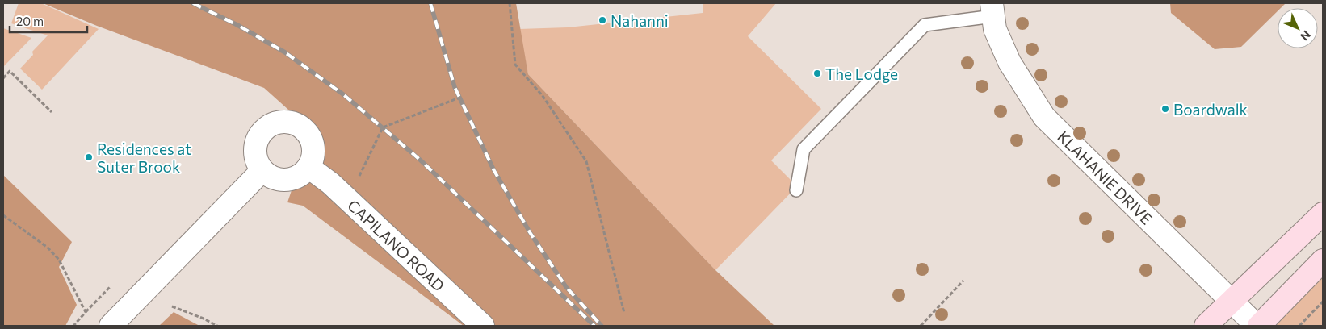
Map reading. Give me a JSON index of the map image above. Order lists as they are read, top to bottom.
{
  "streets": {
    "street": ["KLAHANIE DRIVE", "CAPILANO ROAD"]
  },
  "places": [
    "Nahanni",
    "The Lodge",
    "Boardwalk",
    "Residences at Suter Brook"
  ],
  "scale_bar": "20 m",
  "north": "bottom right"
}
